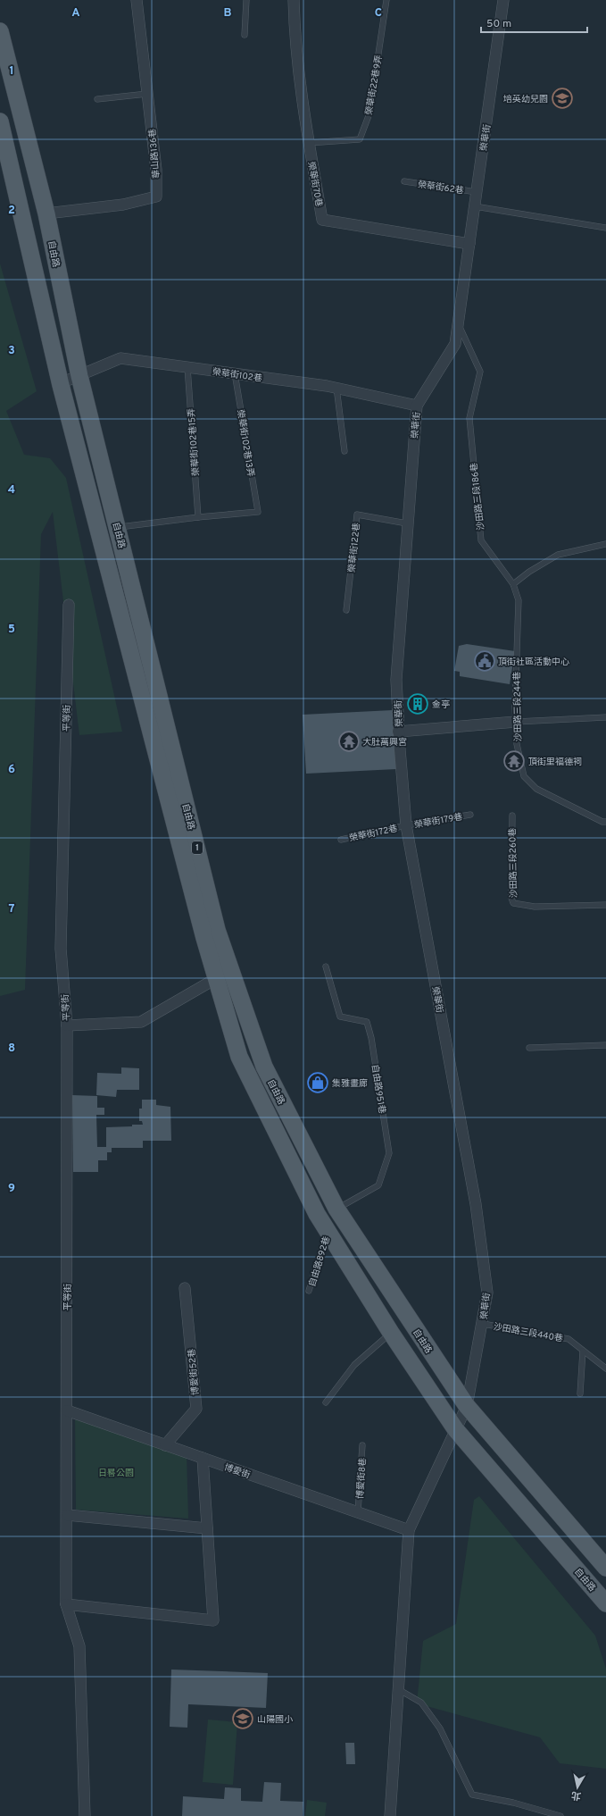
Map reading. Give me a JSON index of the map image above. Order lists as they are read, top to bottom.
{
  "streets": {
    "main road": ["自由路", "1"],
    "street": [
      "榮華街",
      "華山路136巷",
      "榮華街70巷",
      "榮華街102巷",
      "平等街",
      "博愛街52巷",
      "博愛街"
    ],
    "lane": [
      "榮華街22巷9弄",
      "榮華街62巷",
      "榮華街102巷15弄",
      "榮華街102巷13弄",
      "沙田路三段186巷",
      "榮華街122巷",
      "沙田路三段244巷",
      "榮華街179巷",
      "榮華街172巷",
      "沙田路三段260巷",
      "自由路951巷",
      "自由路892巷",
      "沙田路三段440巷",
      "博愛街8巷"
    ]
  },
  "crossings": [
    ["榮華街22巷9弄", "榮華街70巷"],
    ["榮華街", "榮華街70巷"],
    ["榮華街", "榮華街62巷"],
    ["榮華街", "自由路"],
    ["榮華街", "榮華街102巷"],
    ["榮華街", "沙田路三段186巷"],
    ["榮華街", "榮華街122巷"],
    ["榮華街", "榮華街179巷"],
    ["榮華街", "榮華街172巷"],
    ["榮華街", "沙田路三段440巷"],
    ["榮華街", "博愛街"],
    ["華山路136巷", "自由路"],
    ["自由路", "榮華街102巷"],
    ["自由路", "自由路951巷"],
    ["自由路", "自由路892巷"],
    ["榮華街102巷", "榮華街102巷15弄"],
    ["榮華街102巷", "榮華街102巷13弄"],
    ["榮華街102巷15弄", "榮華街102巷13弄"],
    ["沙田路三段186巷", "沙田路三段244巷"],
    ["平等街", "博愛街"],
    ["榮華街179巷", "榮華街172巷"],
    ["博愛街52巷", "博愛街"],
    ["博愛街", "博愛街8巷"]
  ],
  "parks": ["日晷公園"],
  "places": {
    "school or university": ["培英幼兒園", "山陽國小"],
    "public building": ["頂街社區活動中心"],
    "building": ["金亭"],
    "temple": ["大肚萬興宮", "頂街里福德祠"],
    "shop": ["集雅畫廊"]
  },
  "scale_bar": "50 m",
  "north": "bottom",
  "grid": {
    "columns": ["A", "B", "C"],
    "rows": [
      "1",
      "2",
      "3",
      "4",
      "5",
      "6",
      "7",
      "8",
      "9"
    ]
  }
}
